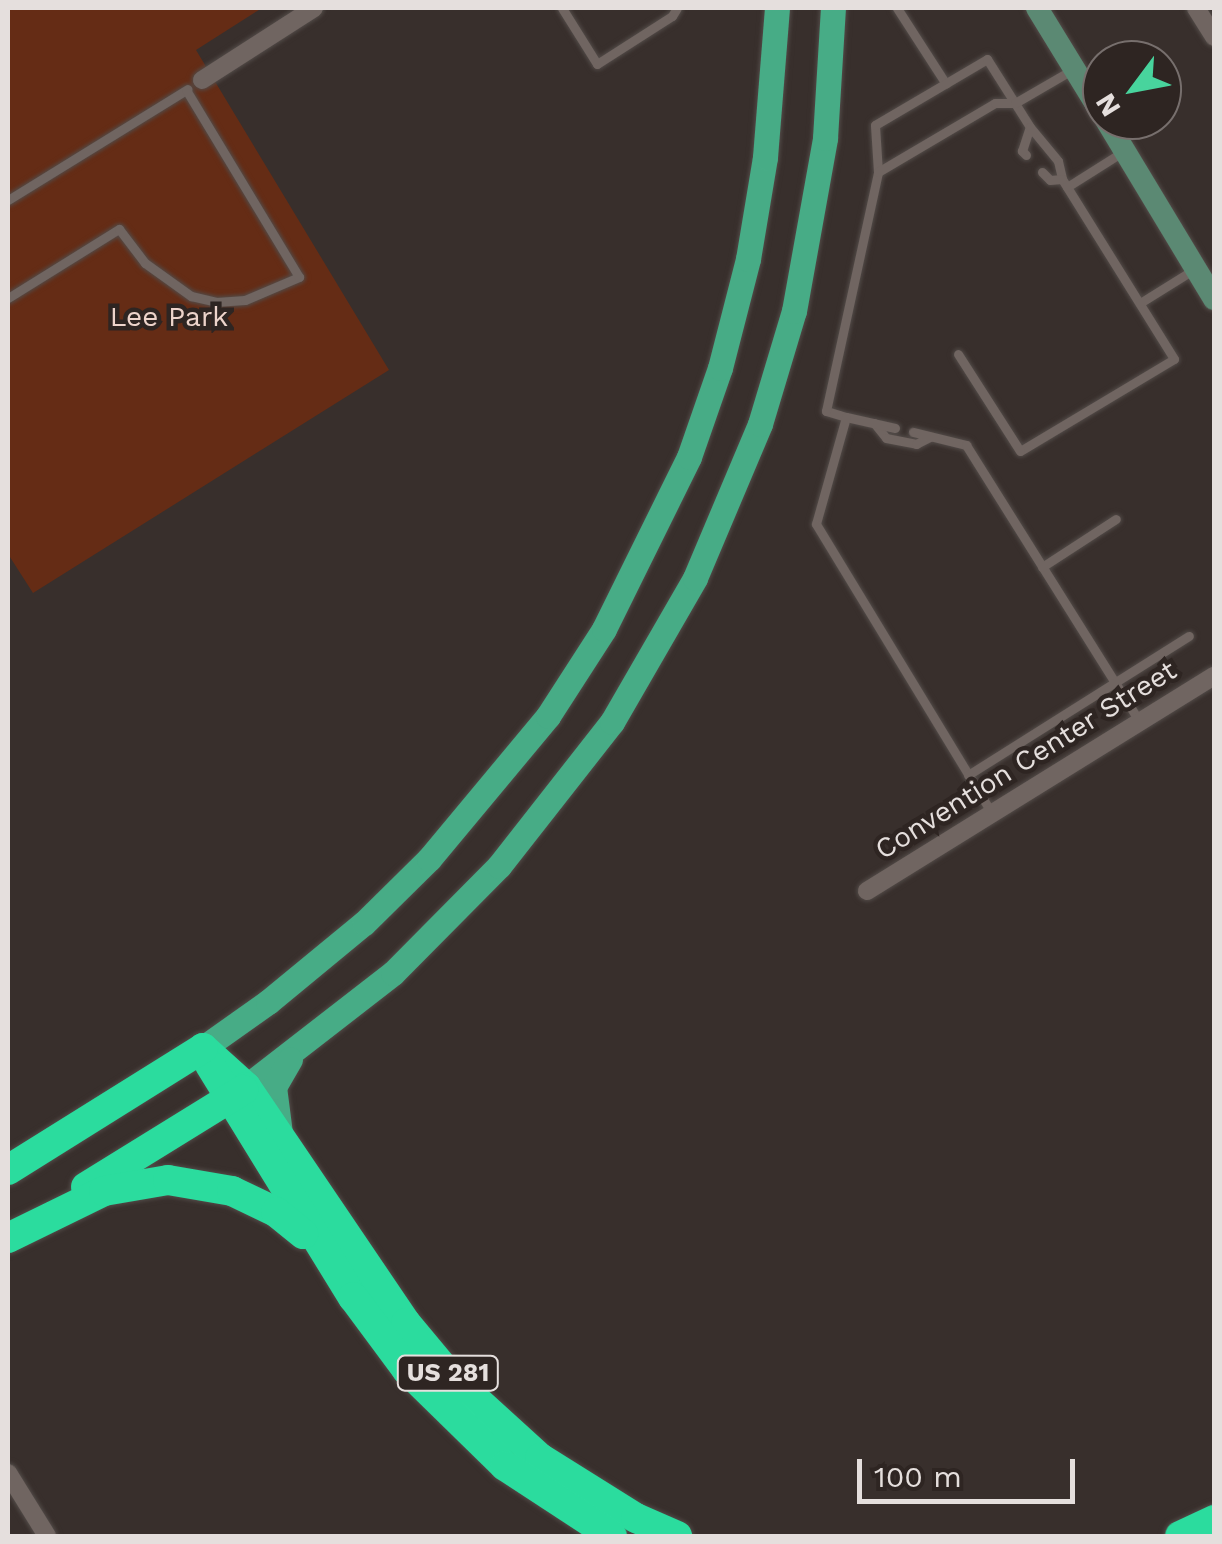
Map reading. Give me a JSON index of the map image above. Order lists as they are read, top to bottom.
{
  "streets": {
    "highway": ["US 281"],
    "street": ["Convention Center Street"]
  },
  "parks": ["Lee Park"],
  "scale_bar": "100 m",
  "north": "bottom left"
}
